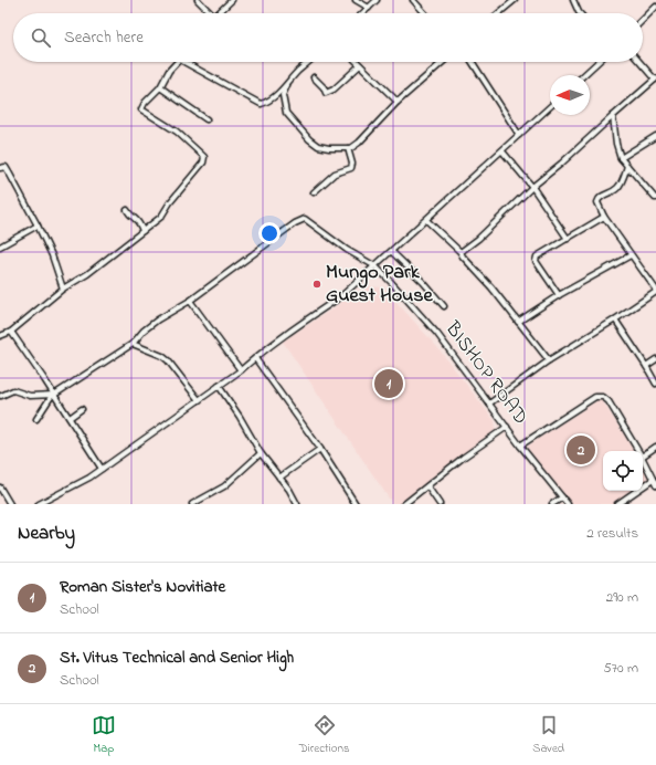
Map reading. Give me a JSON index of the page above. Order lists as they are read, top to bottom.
{
  "streets": {
    "street": ["BISHOP ROAD"]
  },
  "places": ["Mungo Park Guest House"],
  "north": "left",
  "page": {
    "search": "Search here",
    "pins": ["1", "2"],
    "heading": ["Nearby", "2 results"],
    "list": [
      {
        "mark": "1",
        "name": "Roman Sister's Novitiate",
        "note": "School",
        "value": "290 m"
      },
      {
        "mark": "2",
        "name": "St. Vitus Technical and Senior High",
        "note": "School",
        "value": "570 m"
      }
    ],
    "nav": ["Map", "Directions", "Saved"]
  }
}
